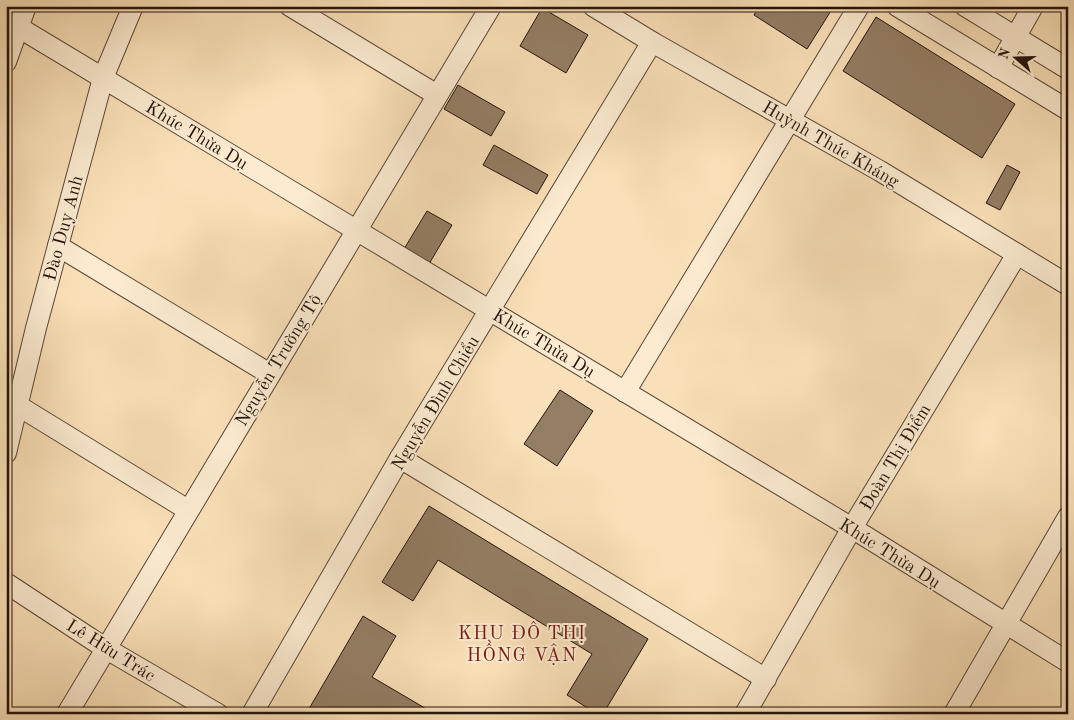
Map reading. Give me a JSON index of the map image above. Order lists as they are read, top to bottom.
{
  "streets": {
    "street": [
      "Khúc Thừa Dụ",
      "Huỳnh Thúc Kháng",
      "Đào Duy Anh",
      "Nguyễn Trường Tộ",
      "Nguyễn Đình Chiểu",
      "Đoàn Thị Điểm",
      "Lê Hữu Trác"
    ]
  },
  "crossings": [
    ["Khúc Thừa Dụ", "Đào Duy Anh"],
    ["Khúc Thừa Dụ", "Nguyễn Trường Tộ"],
    ["Khúc Thừa Dụ", "Nguyễn Đình Chiểu"],
    ["Khúc Thừa Dụ", "Đoàn Thị Điểm"],
    ["Huỳnh Thúc Kháng", "Nguyễn Đình Chiểu"],
    ["Huỳnh Thúc Kháng", "Đoàn Thị Điểm"],
    ["Nguyễn Trường Tộ", "Lê Hữu Trác"]
  ],
  "districts": ["KHU ĐÔ THỊ HỒNG VẬN"],
  "north": "left"
}
